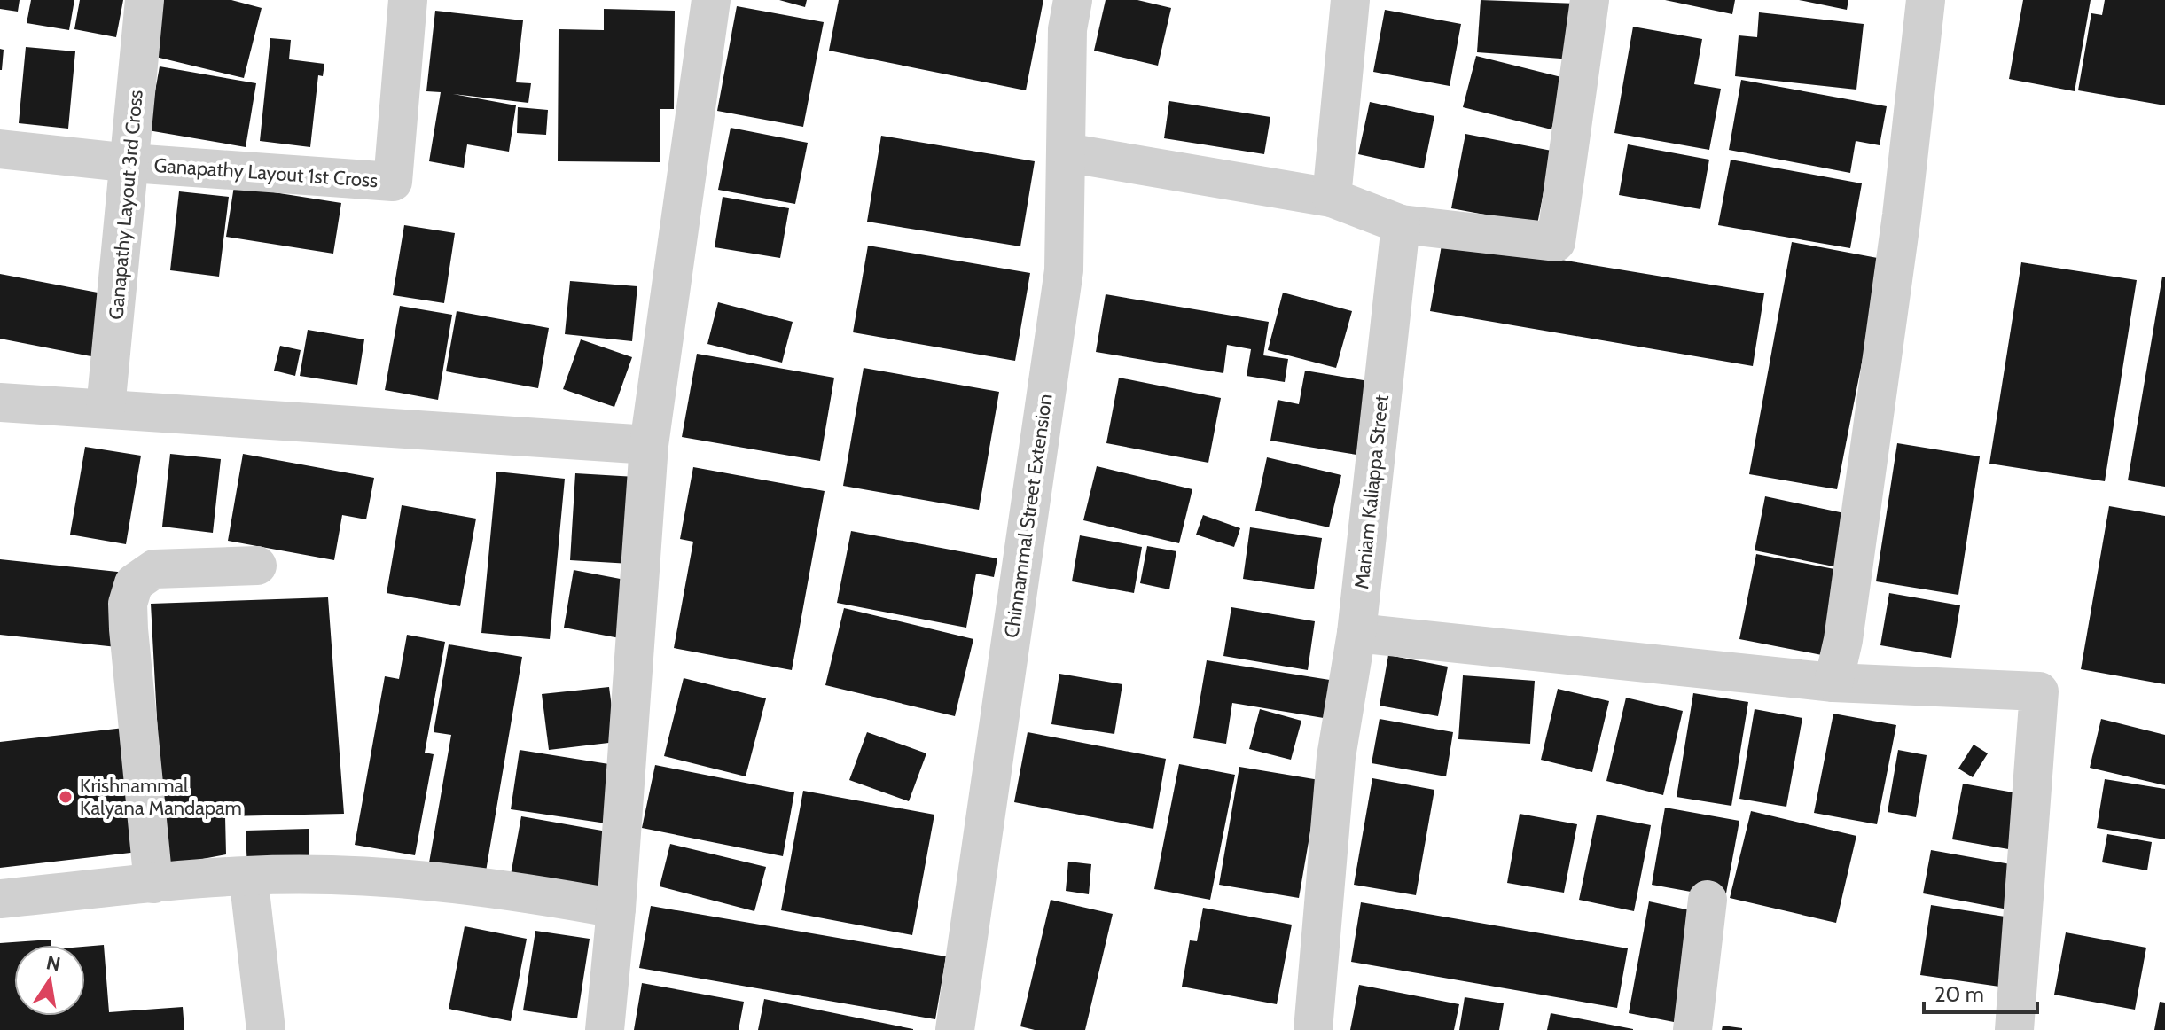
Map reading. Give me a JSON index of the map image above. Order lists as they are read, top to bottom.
{
  "streets": {
    "street": [
      "Ganapathy Layout 1st Cross",
      "Ganapathy Layout 3rd Cross",
      "Maniam Kaliappa Street",
      "Chinnammal Street Extension"
    ]
  },
  "crossings": [
    ["Ganapathy Layout 1st Cross", "Ganapathy Layout 3rd Cross"]
  ],
  "places": ["Krishnammal Kalyana Mandapam"],
  "scale_bar": "20 m",
  "north": "top"
}
